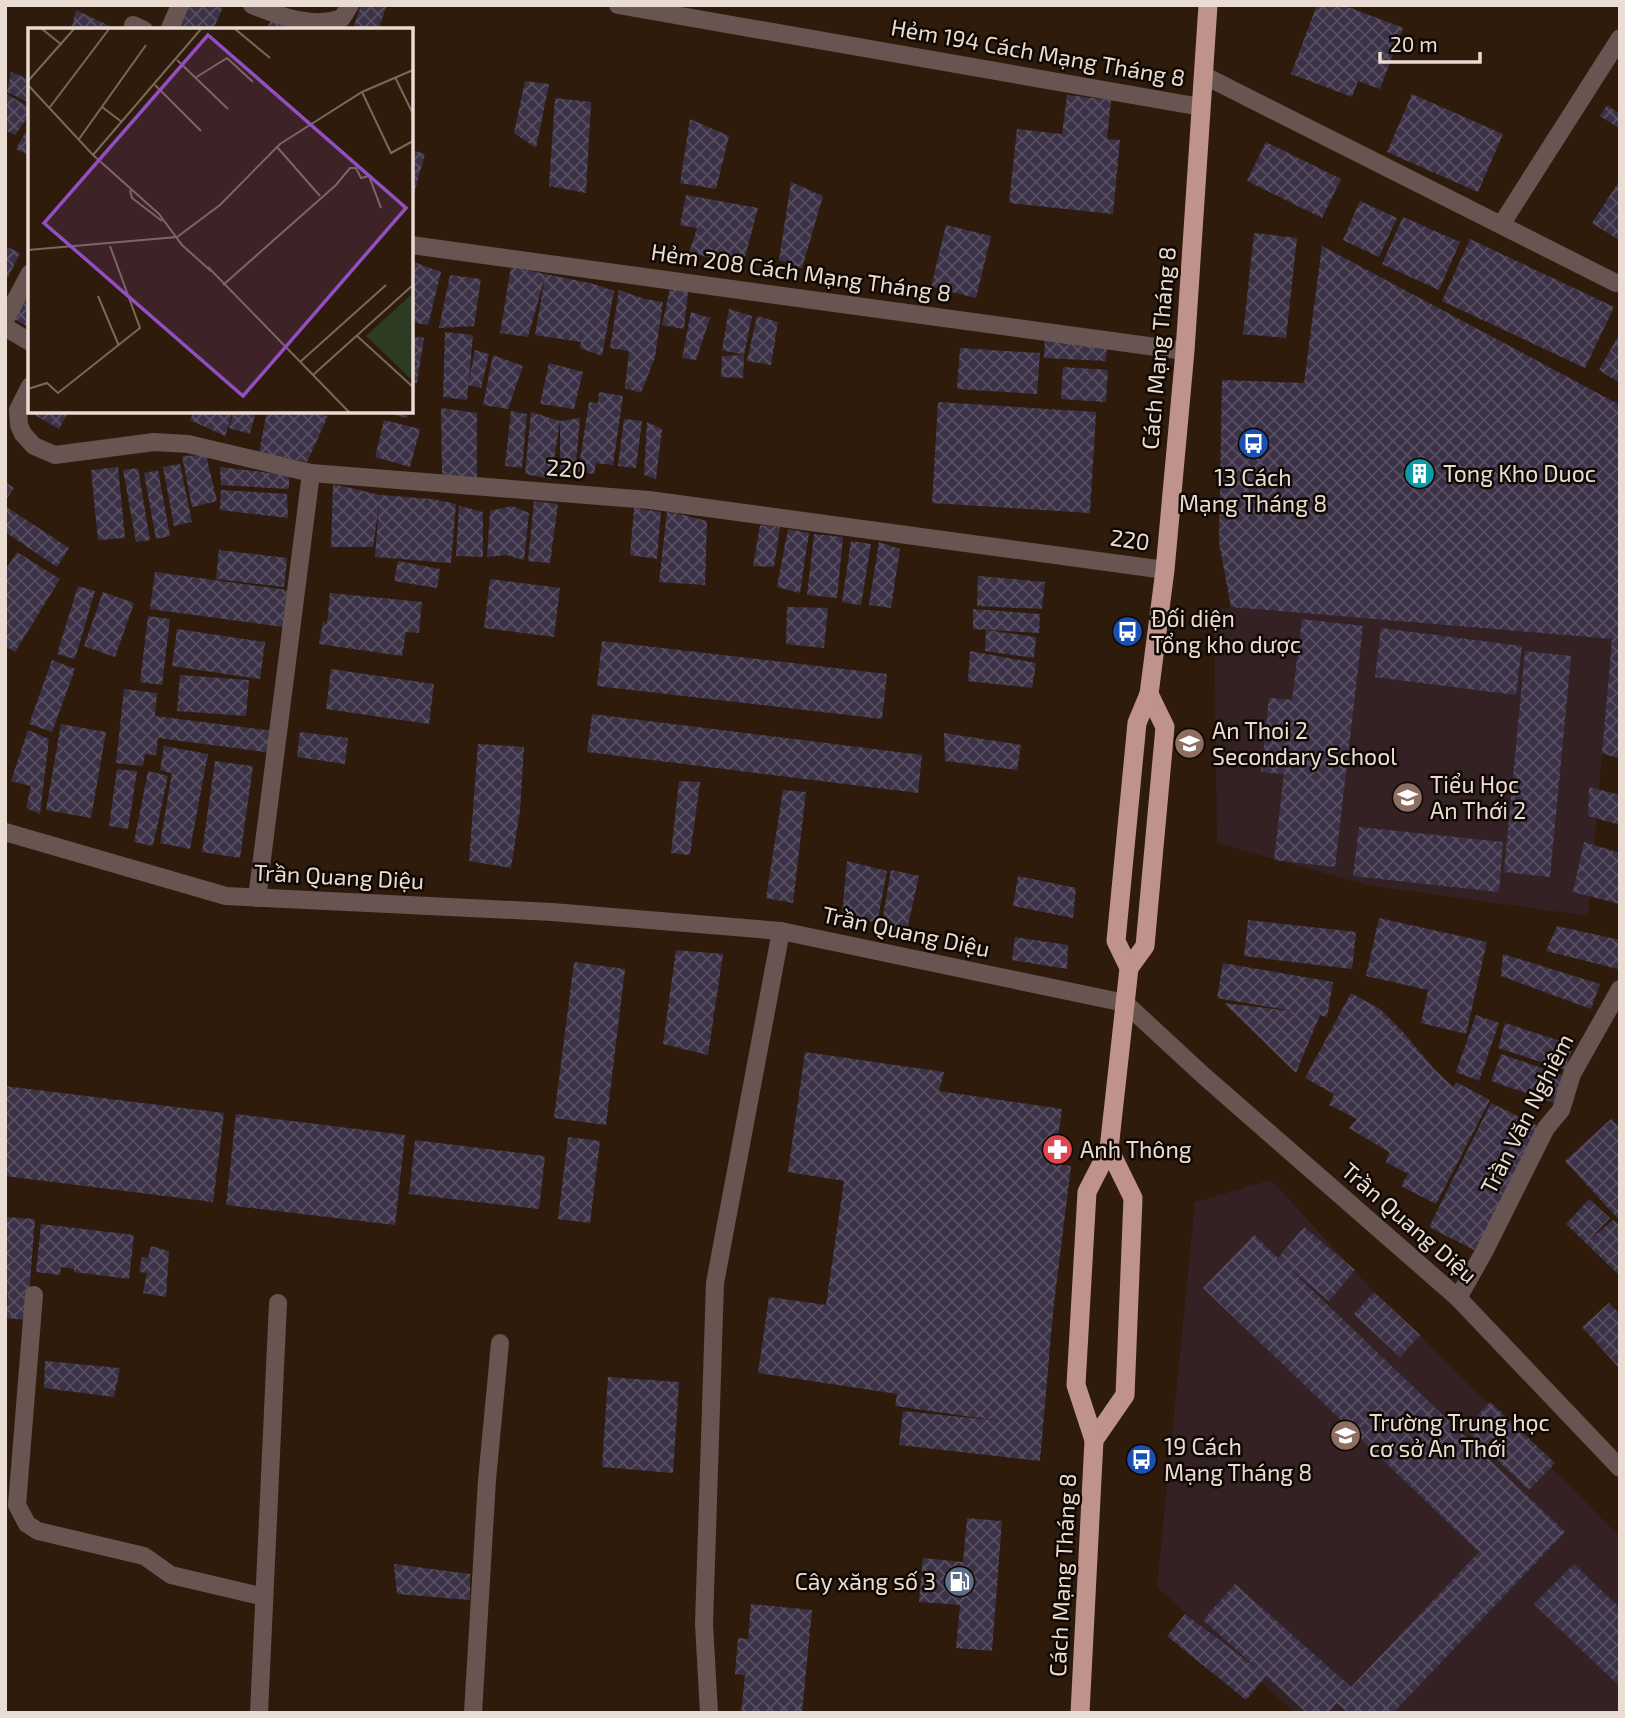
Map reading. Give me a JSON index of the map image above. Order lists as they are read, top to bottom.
{
  "streets": {
    "highway": ["Cách Mạng Tháng 8"],
    "street": [
      "Hẻm 194 Cách Mạng Tháng 8",
      "Hẻm 208 Cách Mạng Tháng 8",
      "220",
      "Trần Quang Diệu",
      "Trần Văn Nghiêm"
    ]
  },
  "crossings": [
    ["Hẻm 194 Cách Mạng Tháng 8", "Cách Mạng Tháng 8"],
    ["Hẻm 208 Cách Mạng Tháng 8", "Cách Mạng Tháng 8"],
    ["Cách Mạng Tháng 8", "220"],
    ["Cách Mạng Tháng 8", "Trần Quang Diệu"],
    ["Trần Quang Diệu", "Trần Văn Nghiêm"]
  ],
  "places": {
    "bus stop": ["13 Cách Mạng Tháng 8", "Đối diện Tổng kho dược", "19 Cách Mạng Tháng 8"],
    "building": ["Tong Kho Duoc"],
    "school or university": ["An Thoi 2 Secondary School", "Tiểu Học An Thới 2", "Trường Trung học cơ sở An Thới"],
    "pharmacy": ["Anh Thông"],
    "fuel station": ["Cây xăng số 3"]
  },
  "scale_bar": "20 m"
}
